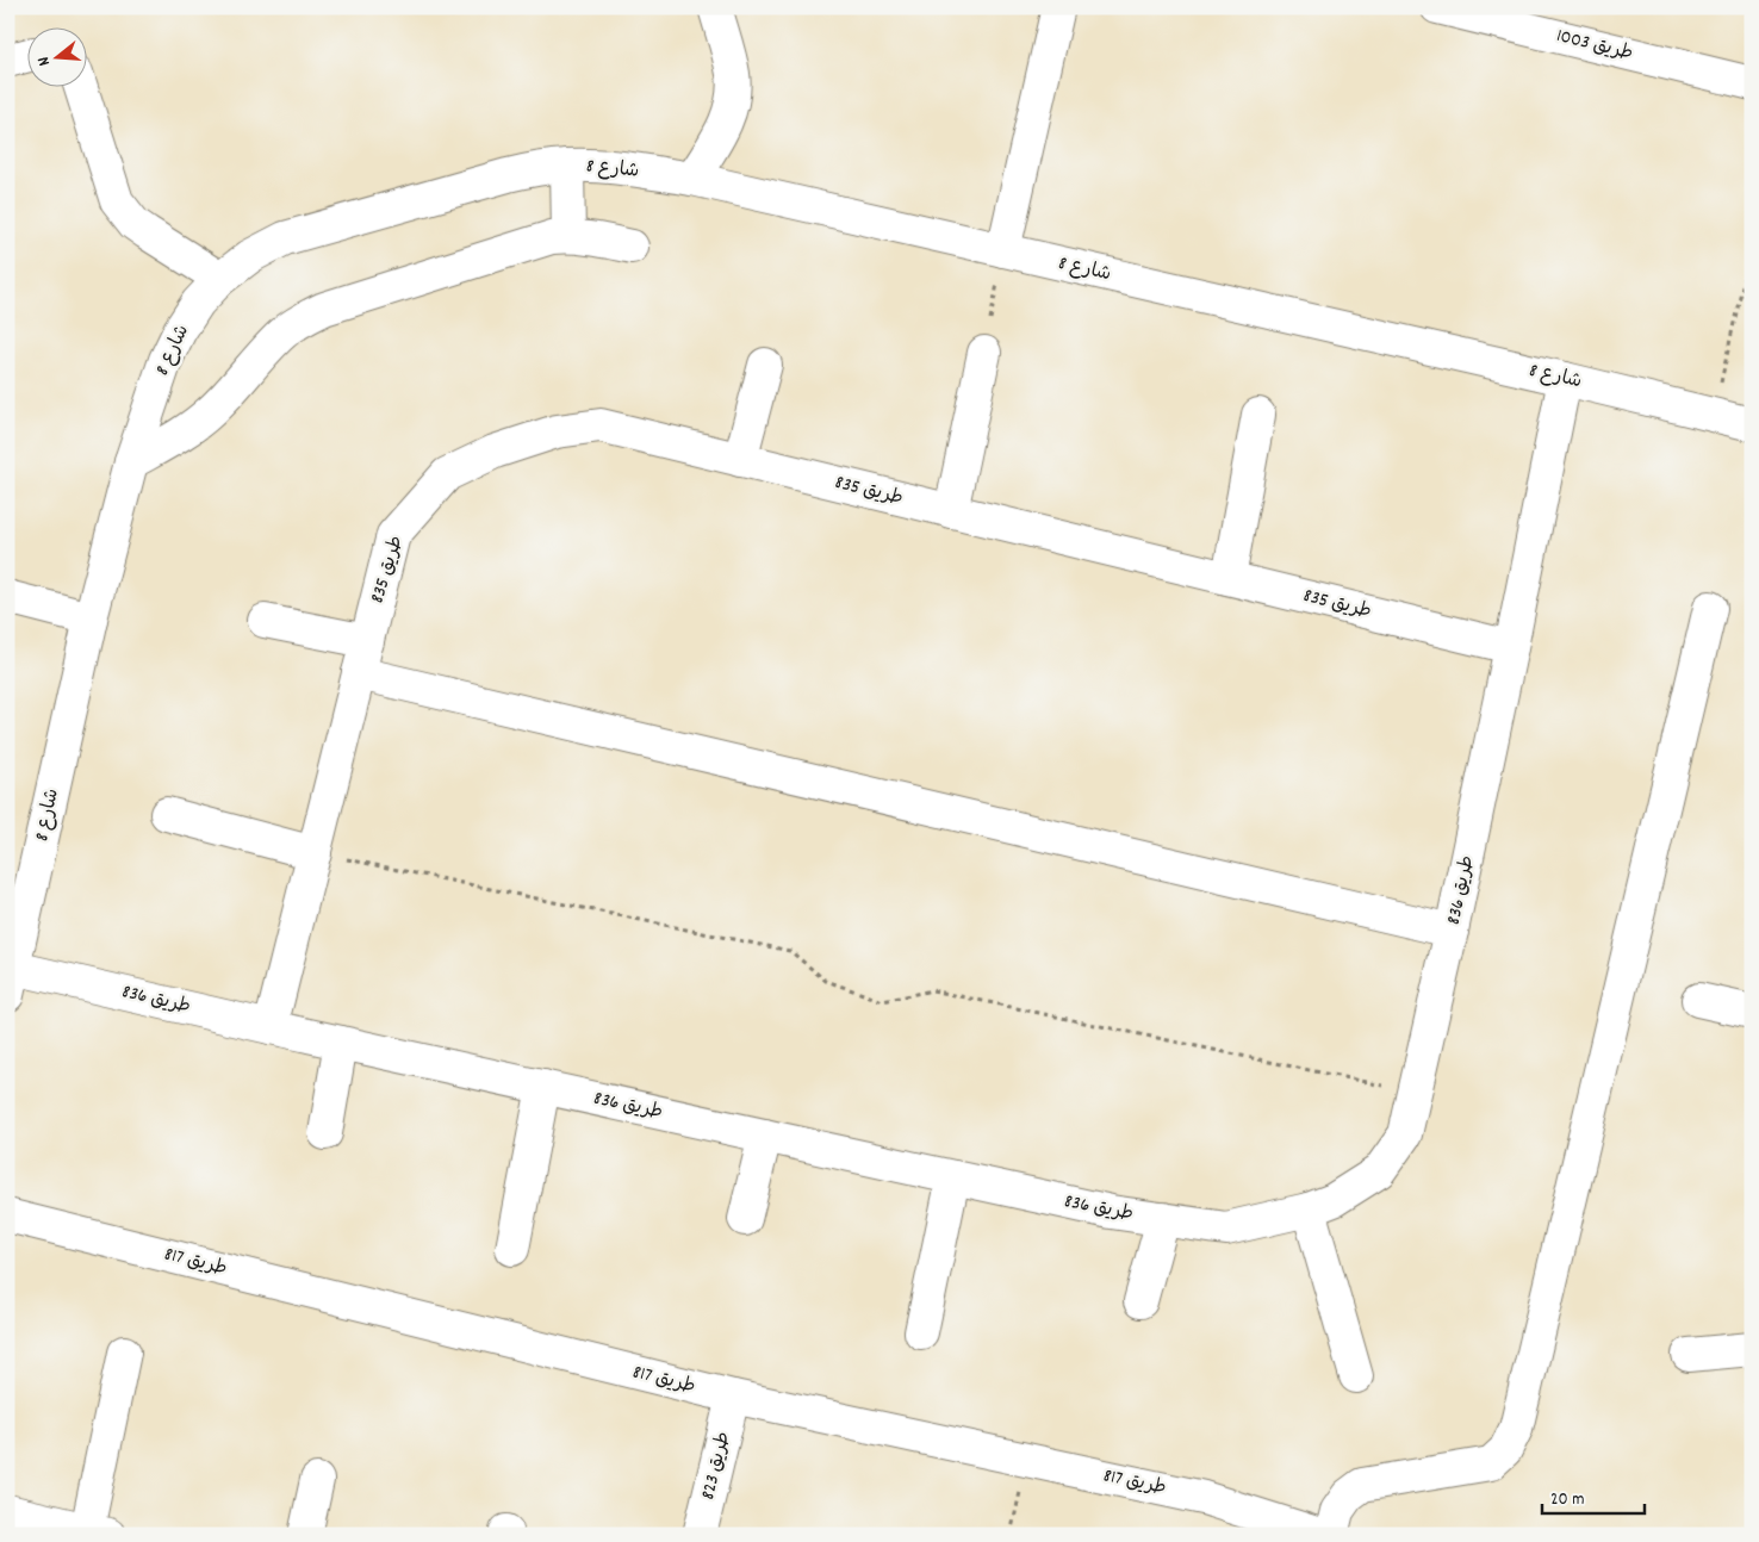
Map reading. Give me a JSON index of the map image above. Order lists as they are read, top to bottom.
{
  "streets": {
    "street": [
      "طريق 1003",
      "شارع 8",
      "طريق 835",
      "طريق 836",
      "طريق 817",
      "طريق 823"
    ]
  },
  "crossings": [
    ["شارع 8", "طريق 836"],
    ["طريق 835", "طريق 836"],
    ["طريق 817", "طريق 823"]
  ],
  "scale_bar": "20 m",
  "north": "left"
}
